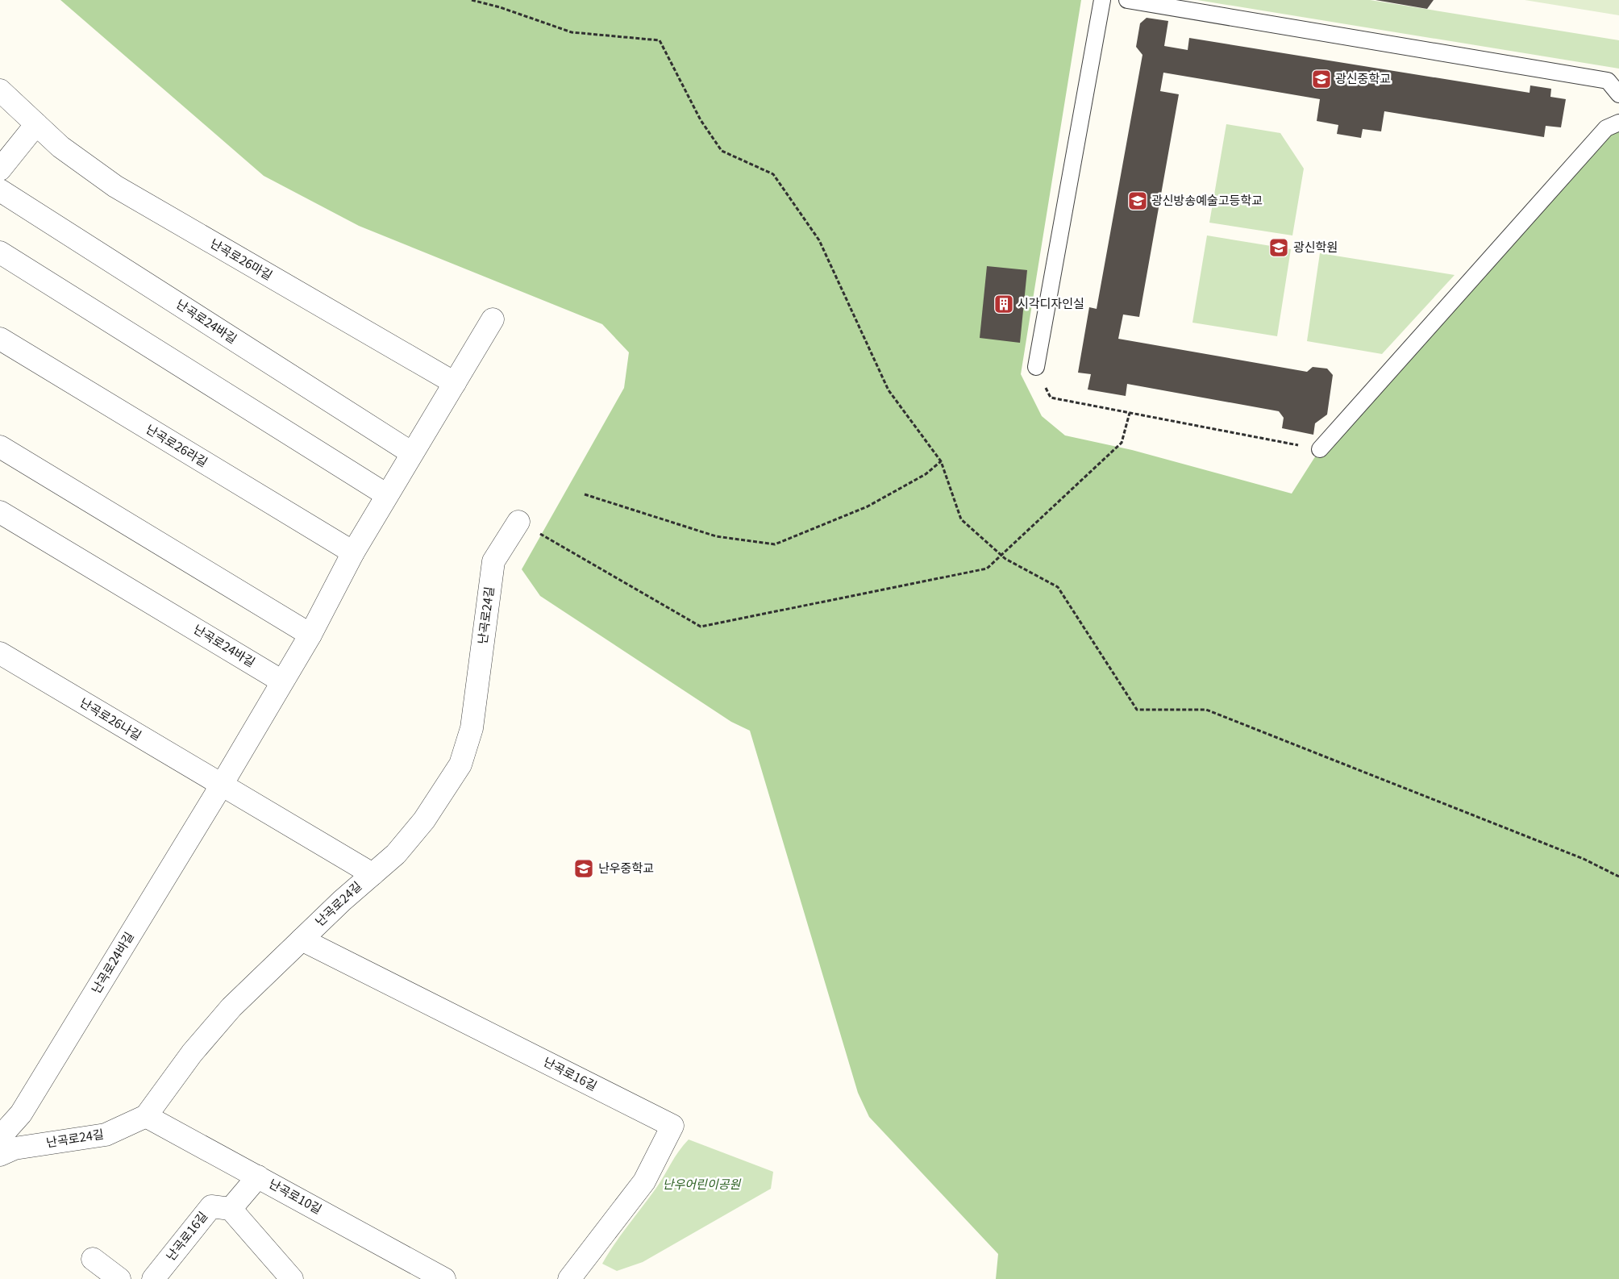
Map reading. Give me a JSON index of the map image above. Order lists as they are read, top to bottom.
{
  "streets": {
    "street": [
      "난곡로26마길",
      "난곡로24바길",
      "난곡로26라길",
      "난곡로24길",
      "난곡로26나길",
      "난곡로16길",
      "난곡로10길"
    ]
  },
  "crossings": [
    ["난곡로26마길", "난곡로24바길"],
    ["난곡로24바길", "난곡로26라길"],
    ["난곡로24바길", "난곡로26나길"],
    ["난곡로24길", "난곡로16길"],
    ["난곡로24길", "난곡로10길"]
  ],
  "parks": ["난우어린이공원"],
  "places": {
    "school or university": [
      "광신중학교",
      "광신방송예술고등학교",
      "광신학원",
      "난우중학교"
    ],
    "building": ["시각디자인실"]
  }
}
